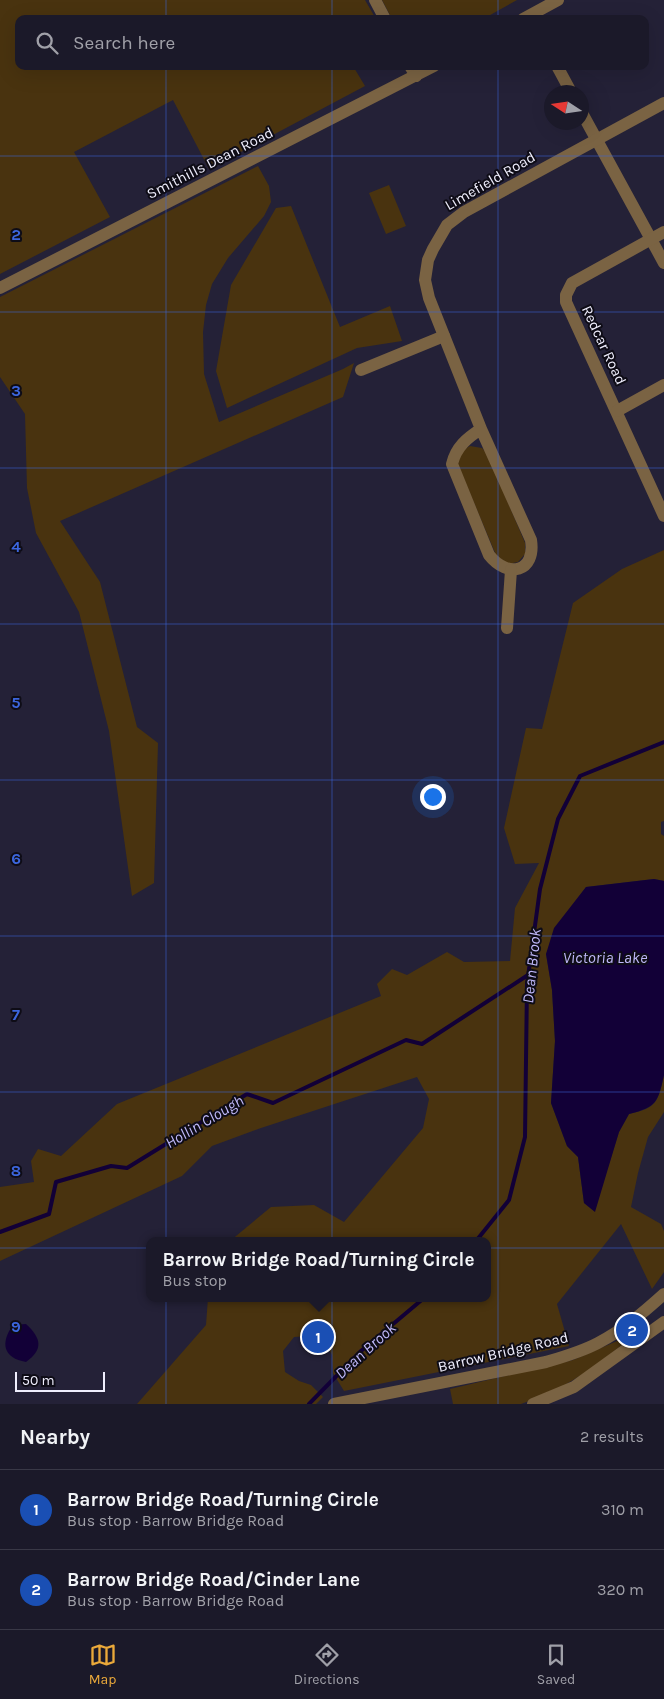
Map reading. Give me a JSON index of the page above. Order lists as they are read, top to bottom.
{
  "streets": {
    "street": [
      "Smithills Dean Road",
      "Limefield Road",
      "Redcar Road",
      "Barrow Bridge Road"
    ]
  },
  "water": ["Victoria Lake", "Dean Brook", "Hollin Clough"],
  "scale_bar": "50 m",
  "north": "left",
  "page": {
    "search": "Search here",
    "popup": ["Barrow Bridge Road/Turning Circle", "Bus stop"],
    "pins": ["2", "1"],
    "scale": "50 m",
    "heading": ["Nearby", "2 results"],
    "list": [
      {
        "mark": "1",
        "name": "Barrow Bridge Road/Turning Circle",
        "note": "Bus stop · Barrow Bridge Road",
        "value": "310 m"
      },
      {
        "mark": "2",
        "name": "Barrow Bridge Road/Cinder Lane",
        "note": "Bus stop · Barrow Bridge Road",
        "value": "320 m"
      }
    ],
    "nav": ["Map", "Directions", "Saved"]
  },
  "grid": {
    "rows": [
      "2",
      "3",
      "4",
      "5",
      "6",
      "7",
      "8",
      "9"
    ]
  }
}
